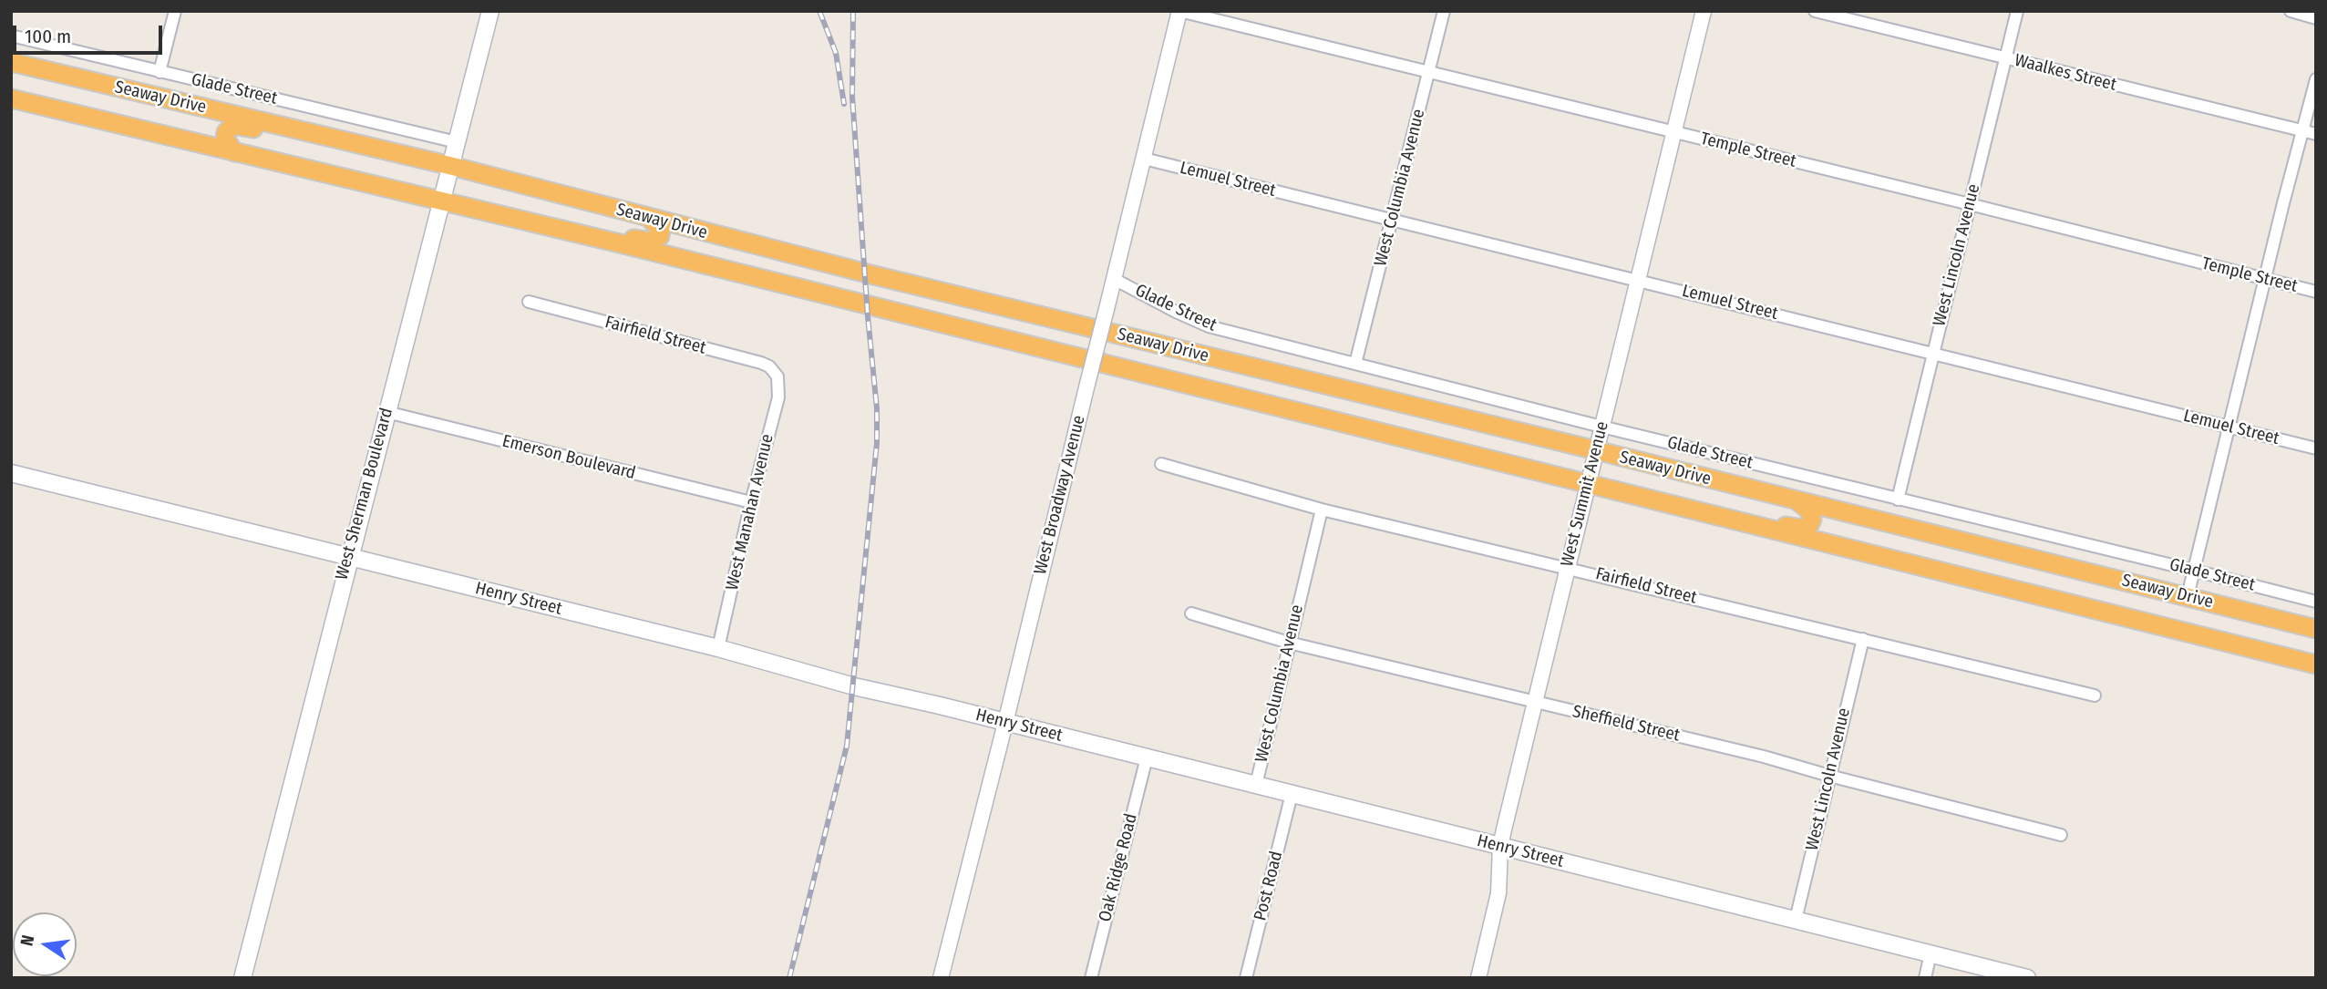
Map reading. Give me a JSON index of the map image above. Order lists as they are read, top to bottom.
{
  "streets": {
    "highway": ["Seaway Drive"],
    "main road": ["West Sherman Boulevard", "Henry Street"],
    "street": [
      "Waalkes Street",
      "Glade Street",
      "Temple Street",
      "Lemuel Street",
      "West Columbia Avenue",
      "West Lincoln Avenue",
      "Fairfield Street",
      "Emerson Boulevard",
      "West Summit Avenue",
      "West Broadway Avenue",
      "West Manahan Avenue",
      "Sheffield Street",
      "Oak Ridge Road",
      "Post Road"
    ]
  },
  "crossings": [
    ["Waalkes Street", "West Lincoln Avenue"],
    ["Glade Street", "West Columbia Avenue"],
    ["Glade Street", "West Lincoln Avenue"],
    ["Glade Street", "West Sherman Boulevard"],
    ["Glade Street", "West Summit Avenue"],
    ["Glade Street", "West Broadway Avenue"],
    ["Seaway Drive", "West Sherman Boulevard"],
    ["Seaway Drive", "West Summit Avenue"],
    ["Temple Street", "West Columbia Avenue"],
    ["Temple Street", "West Lincoln Avenue"],
    ["Temple Street", "West Summit Avenue"],
    ["Temple Street", "West Broadway Avenue"],
    ["Lemuel Street", "West Columbia Avenue"],
    ["Lemuel Street", "West Lincoln Avenue"],
    ["Lemuel Street", "West Summit Avenue"],
    ["Lemuel Street", "West Broadway Avenue"],
    ["West Columbia Avenue", "Fairfield Street"],
    ["West Columbia Avenue", "Henry Street"],
    ["West Columbia Avenue", "Sheffield Street"],
    ["West Lincoln Avenue", "Fairfield Street"],
    ["West Lincoln Avenue", "Henry Street"],
    ["West Lincoln Avenue", "Sheffield Street"],
    ["Fairfield Street", "West Summit Avenue"],
    ["Fairfield Street", "West Manahan Avenue"],
    ["Emerson Boulevard", "West Sherman Boulevard"],
    ["Emerson Boulevard", "West Manahan Avenue"],
    ["West Sherman Boulevard", "Henry Street"],
    ["West Summit Avenue", "Henry Street"],
    ["West Summit Avenue", "Sheffield Street"],
    ["West Broadway Avenue", "Henry Street"],
    ["West Manahan Avenue", "Henry Street"],
    ["Henry Street", "Oak Ridge Road"],
    ["Henry Street", "Post Road"]
  ],
  "scale_bar": "100 m",
  "north": "left"
}
